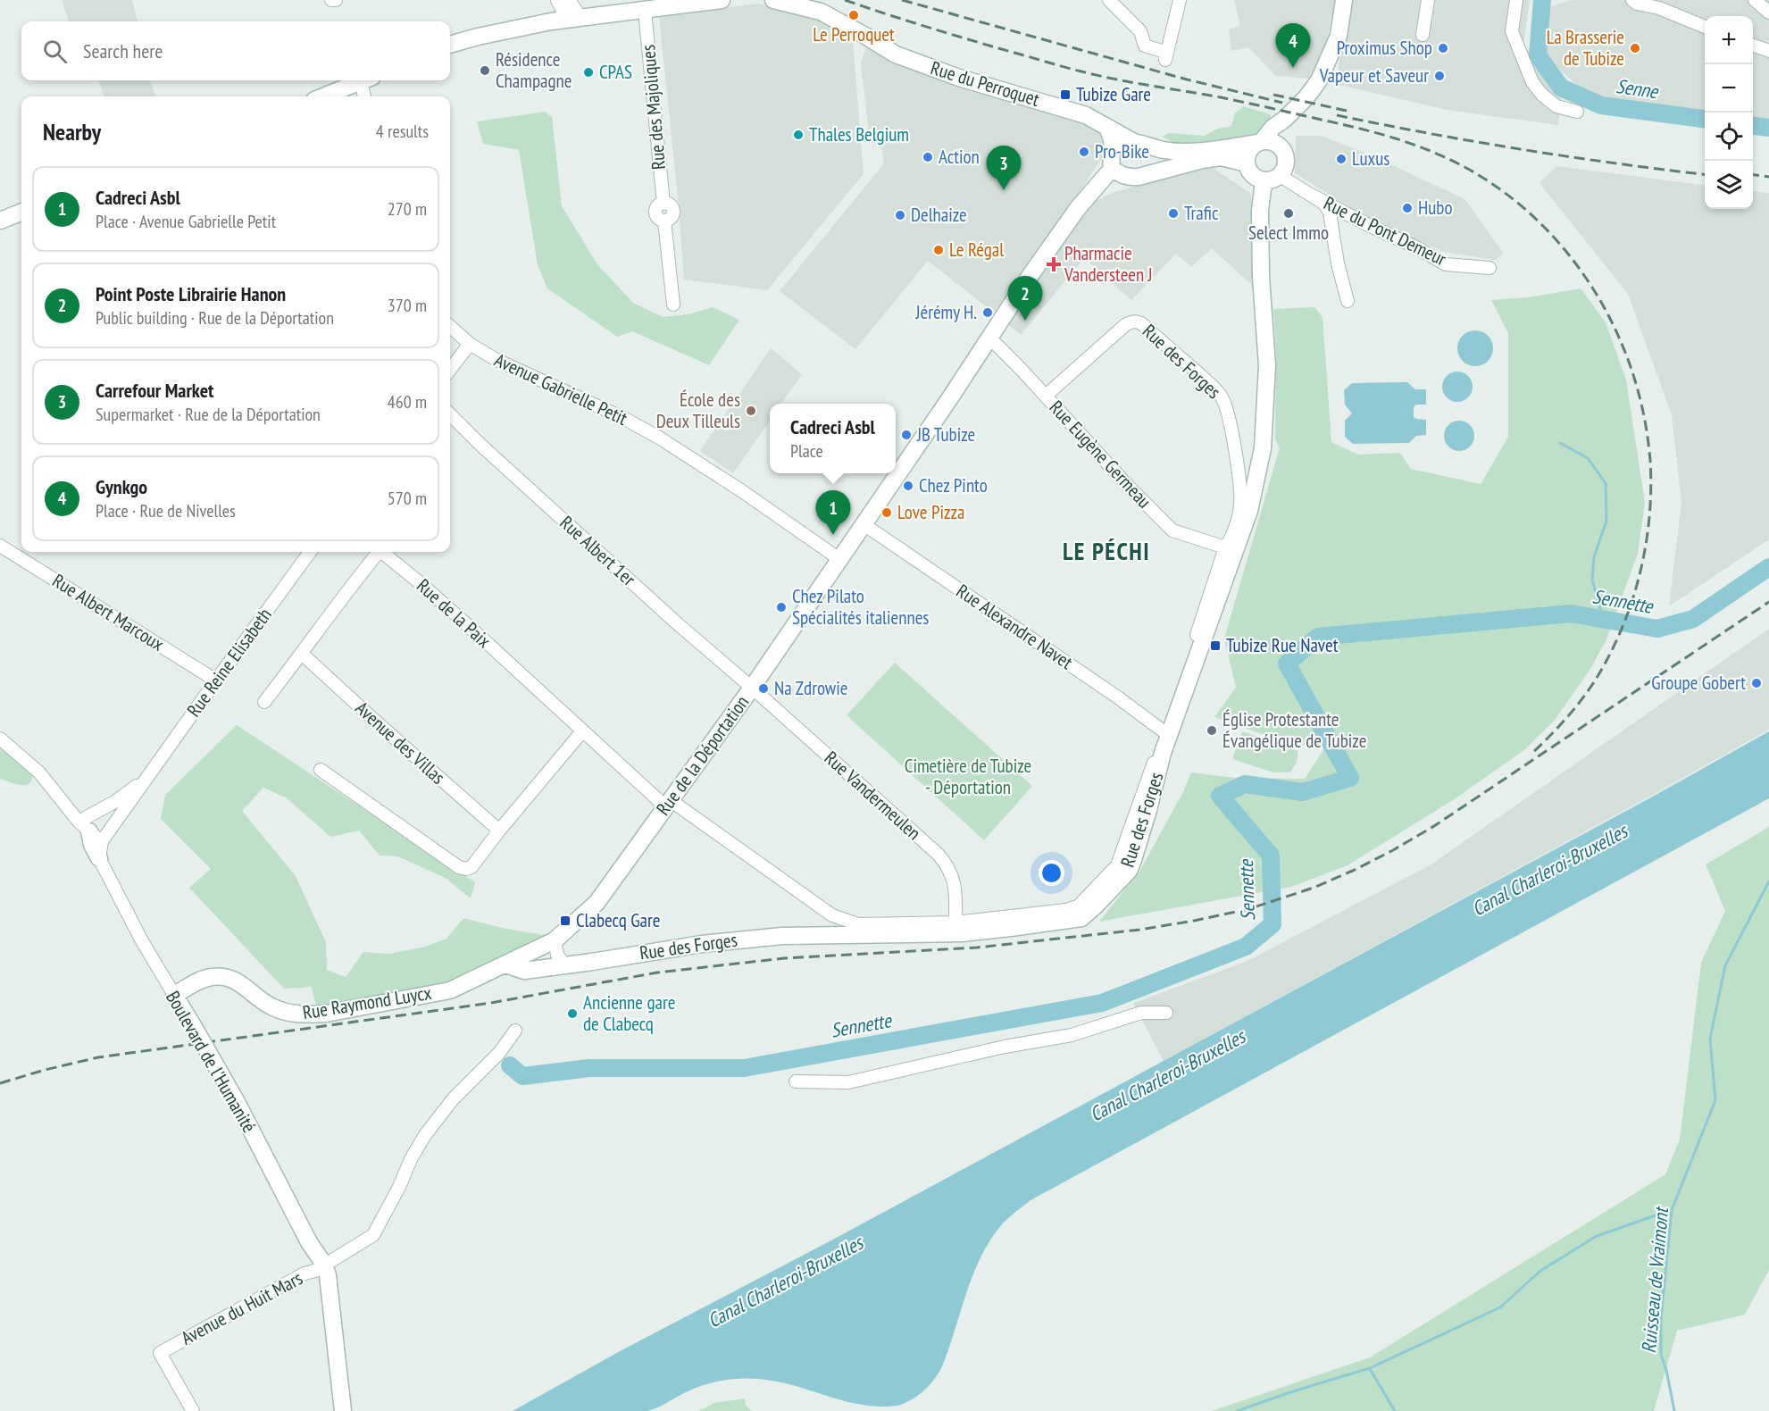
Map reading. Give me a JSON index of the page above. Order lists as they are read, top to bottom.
{
  "streets": {
    "main road": [
      "Rue du Perroquet",
      "Rue des Forges",
      "Rue de la Déportation",
      "Rue Raymond Luycx",
      "Boulevard de l'Humanité"
    ],
    "street": [
      "Rue des Majoliques",
      "Rue du Pont Demeur",
      "Avenue Gabrielle Petit",
      "Rue Eugène Germeau",
      "Rue Albert 1er",
      "Rue Albert Marcoux",
      "Rue de la Paix",
      "Rue Alexandre Navet",
      "Rue Reine Elisabeth",
      "Avenue des Villas",
      "Rue Vandermeulen",
      "Avenue du Huit Mars"
    ]
  },
  "crossings": [
    ["Rue du Pont Demeur", "Rue des Forges"],
    ["Rue des Forges", "Rue Eugène Germeau"],
    ["Rue des Forges", "Rue de la Paix"],
    ["Rue des Forges", "Rue Alexandre Navet"],
    ["Rue des Forges", "Rue de la Déportation"],
    ["Rue des Forges", "Rue Vandermeulen"],
    ["Rue des Forges", "Rue Raymond Luycx"],
    ["Avenue Gabrielle Petit", "Rue de la Déportation"],
    ["Rue Eugène Germeau", "Rue de la Déportation"],
    ["Rue Albert 1er", "Rue de la Déportation"],
    ["Rue Albert 1er", "Rue Vandermeulen"],
    ["Rue Albert Marcoux", "Rue Reine Elisabeth"],
    ["Rue de la Paix", "Avenue des Villas"],
    ["Rue de la Paix", "Rue de la Déportation"],
    ["Rue Alexandre Navet", "Rue de la Déportation"],
    ["Rue Reine Elisabeth", "Boulevard de l'Humanité"],
    ["Rue de la Déportation", "Rue Vandermeulen"],
    ["Rue de la Déportation", "Rue Raymond Luycx"],
    ["Rue Raymond Luycx", "Boulevard de l'Humanité"],
    ["Boulevard de l'Humanité", "Avenue du Huit Mars"]
  ],
  "districts": ["LE PÉCHI"],
  "water": [
    "Senne",
    "Sennette",
    "Canal Charleroi-Bruxelles",
    "Ruisseau de Vraimont"
  ],
  "parks": ["Cimetière de Tubize - Déportation"],
  "places": {
    "other": [
      "Le Perroquet",
      "Proximus Shop",
      "La Brasserie de Tubize",
      "Résidence Champagne",
      "CPAS",
      "Vapeur et Saveur",
      "Thales Belgium",
      "Pro-Bike",
      "Action",
      "Luxus",
      "Hubo",
      "Trafic",
      "Select Immo",
      "Delhaize",
      "Le Régal",
      "Jérémy H.",
      "École des Deux Tilleuls",
      "JB Tubize",
      "Chez Pinto",
      "Love Pizza",
      "Chez Pilato Spécialités italiennes",
      "Groupe Gobert",
      "Na Zdrowie",
      "Église Protestante Évangélique de Tubize",
      "Ancienne gare de Clabecq"
    ],
    "transit": ["Tubize Gare", "Tubize Rue Navet", "Clabecq Gare"],
    "health": ["Pharmacie Vandersteen J"]
  },
  "page": {
    "map_buttons": ["+", "−"],
    "search": "Search here",
    "pins": [
      "4",
      "3",
      "2",
      "1"
    ],
    "heading": ["Nearby", "4 results"],
    "list": [
      {
        "mark": "1",
        "name": "Cadreci Asbl",
        "note": "Place · Avenue Gabrielle Petit",
        "value": "270 m"
      },
      {
        "mark": "2",
        "name": "Point Poste Librairie Hanon",
        "note": "Public building · Rue de la Déportation",
        "value": "370 m"
      },
      {
        "mark": "3",
        "name": "Carrefour Market",
        "note": "Supermarket · Rue de la Déportation",
        "value": "460 m"
      },
      {
        "mark": "4",
        "name": "Gynkgo",
        "note": "Place · Rue de Nivelles",
        "value": "570 m"
      }
    ],
    "popup": ["Cadreci Asbl", "Place"]
  }
}
